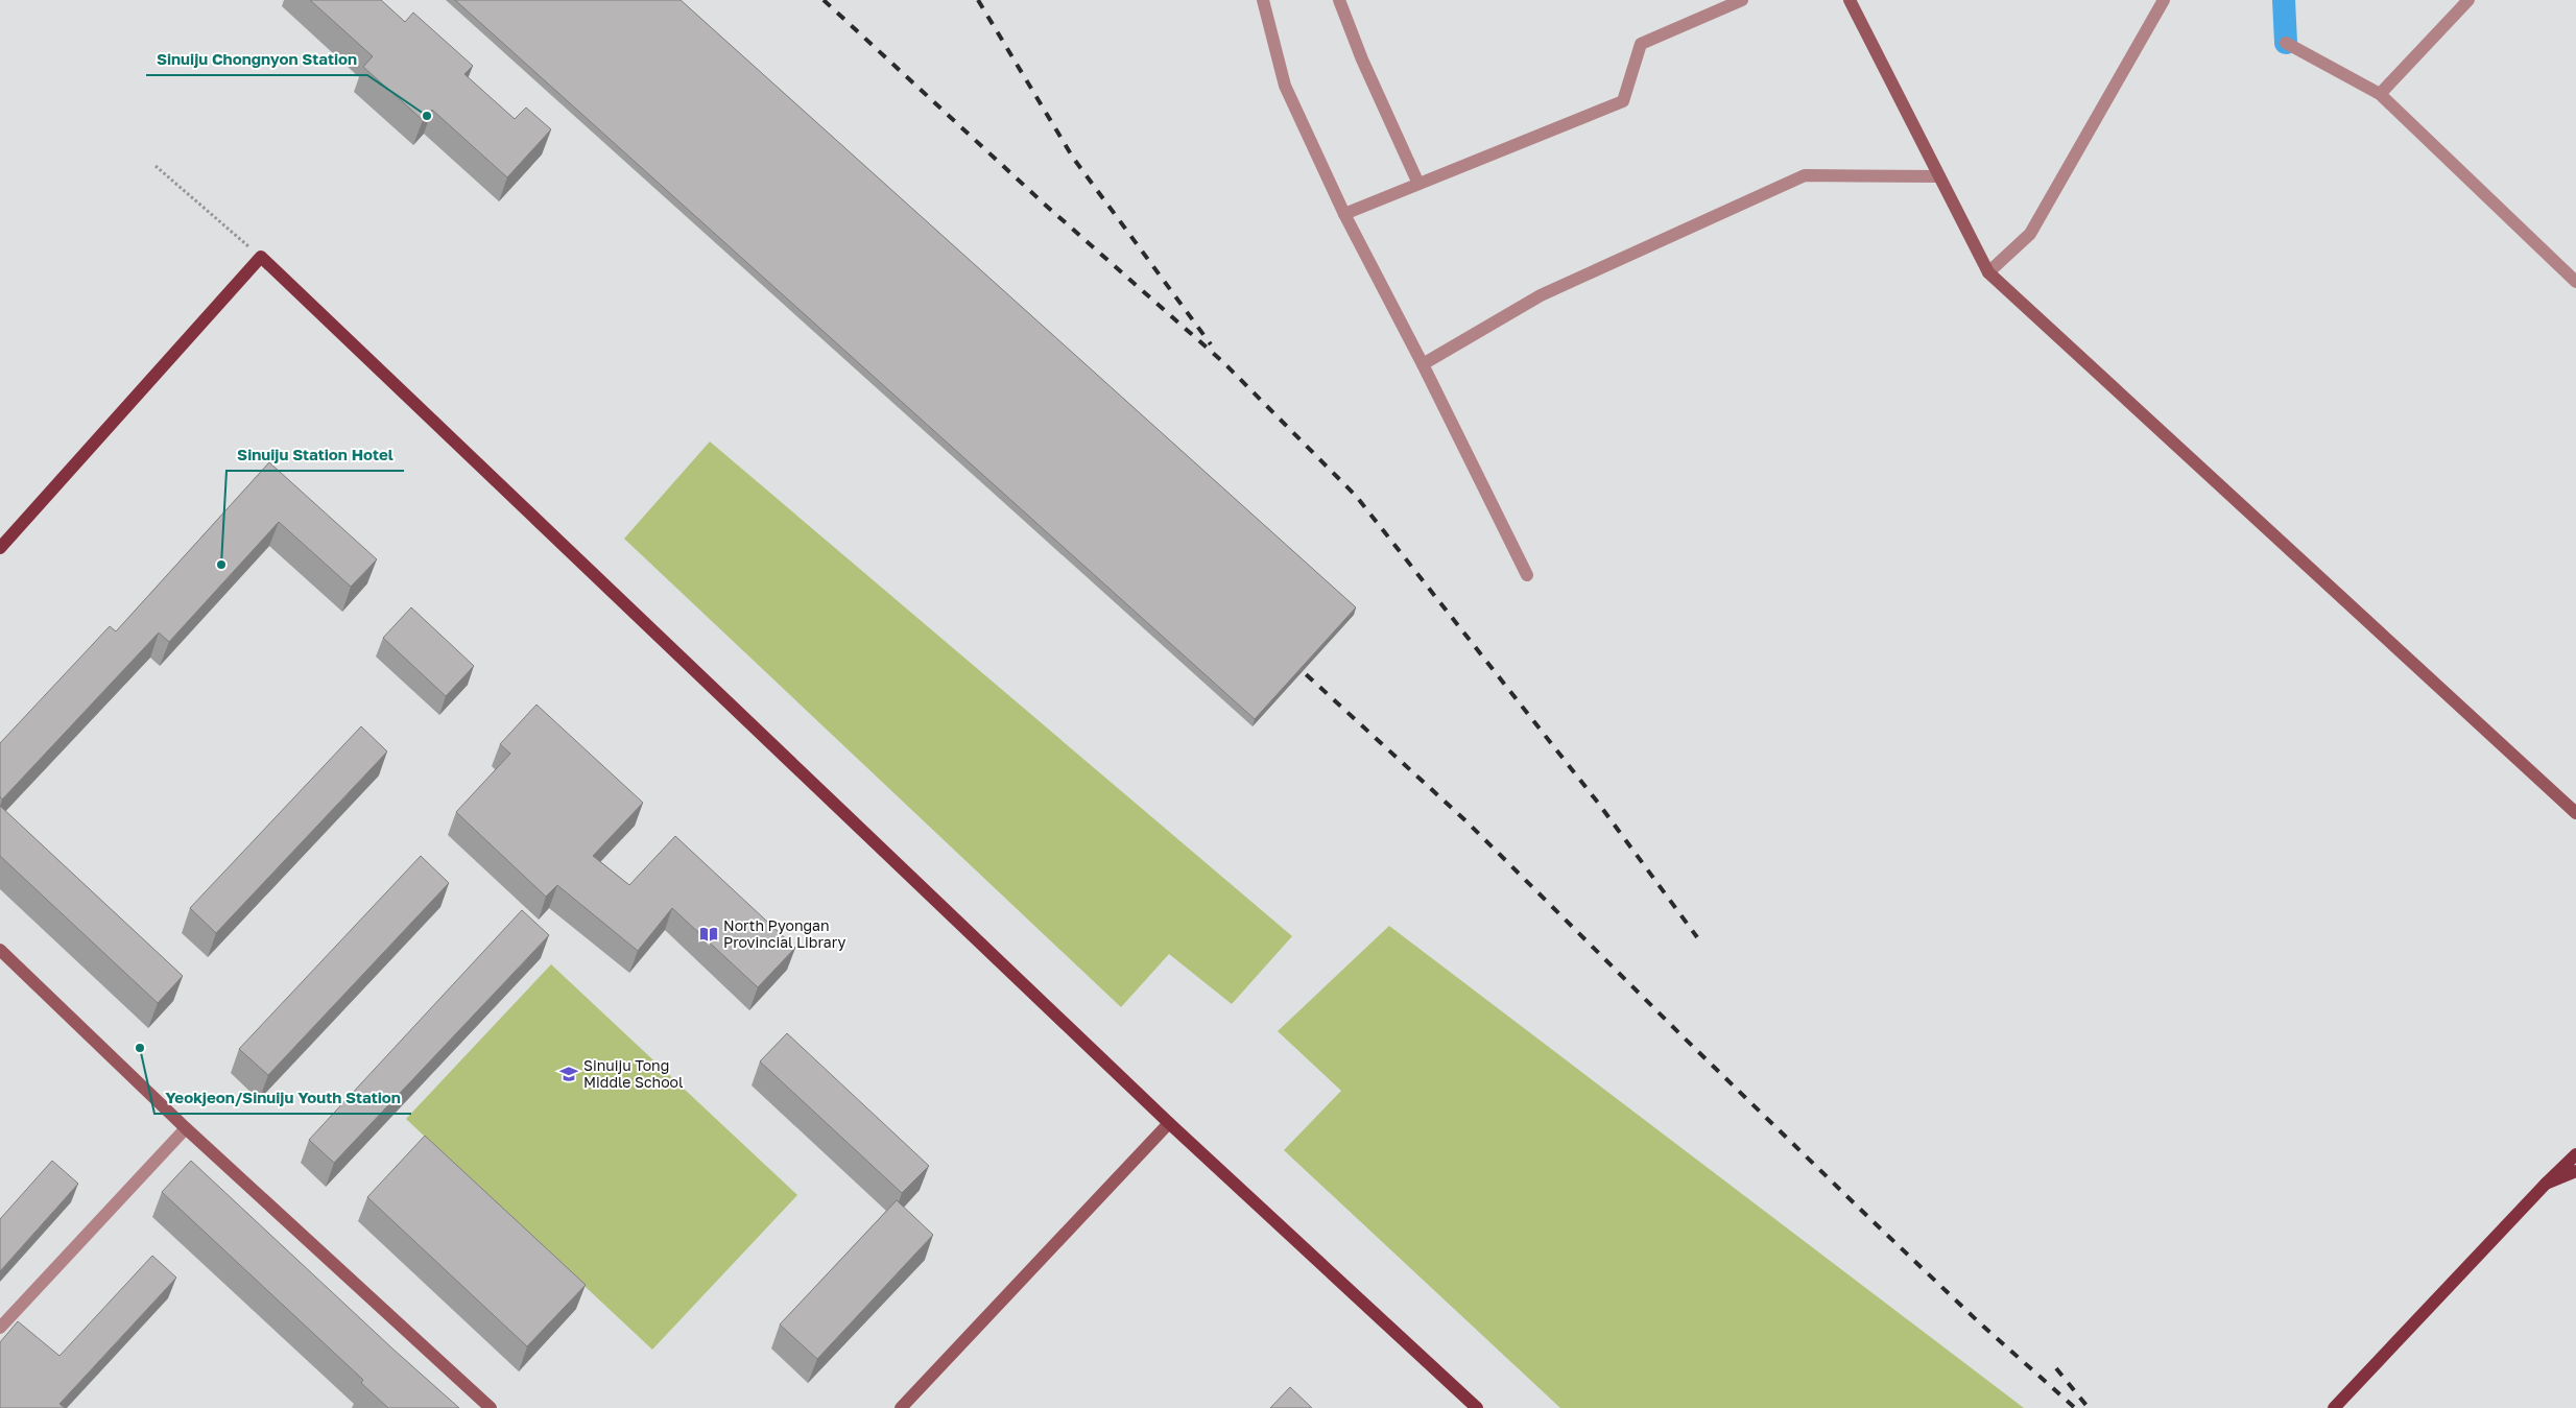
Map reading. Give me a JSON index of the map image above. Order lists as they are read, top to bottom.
{
  "places": {
    "other": ["Sinuiju Chongnyon Station", "Sinuiju Station Hotel", "Yeokjeon/Sinuiju Youth Station"],
    "library": ["North Pyongan Provincial Library"],
    "school or university": ["Sinuiju Tong Middle School"]
  }
}
